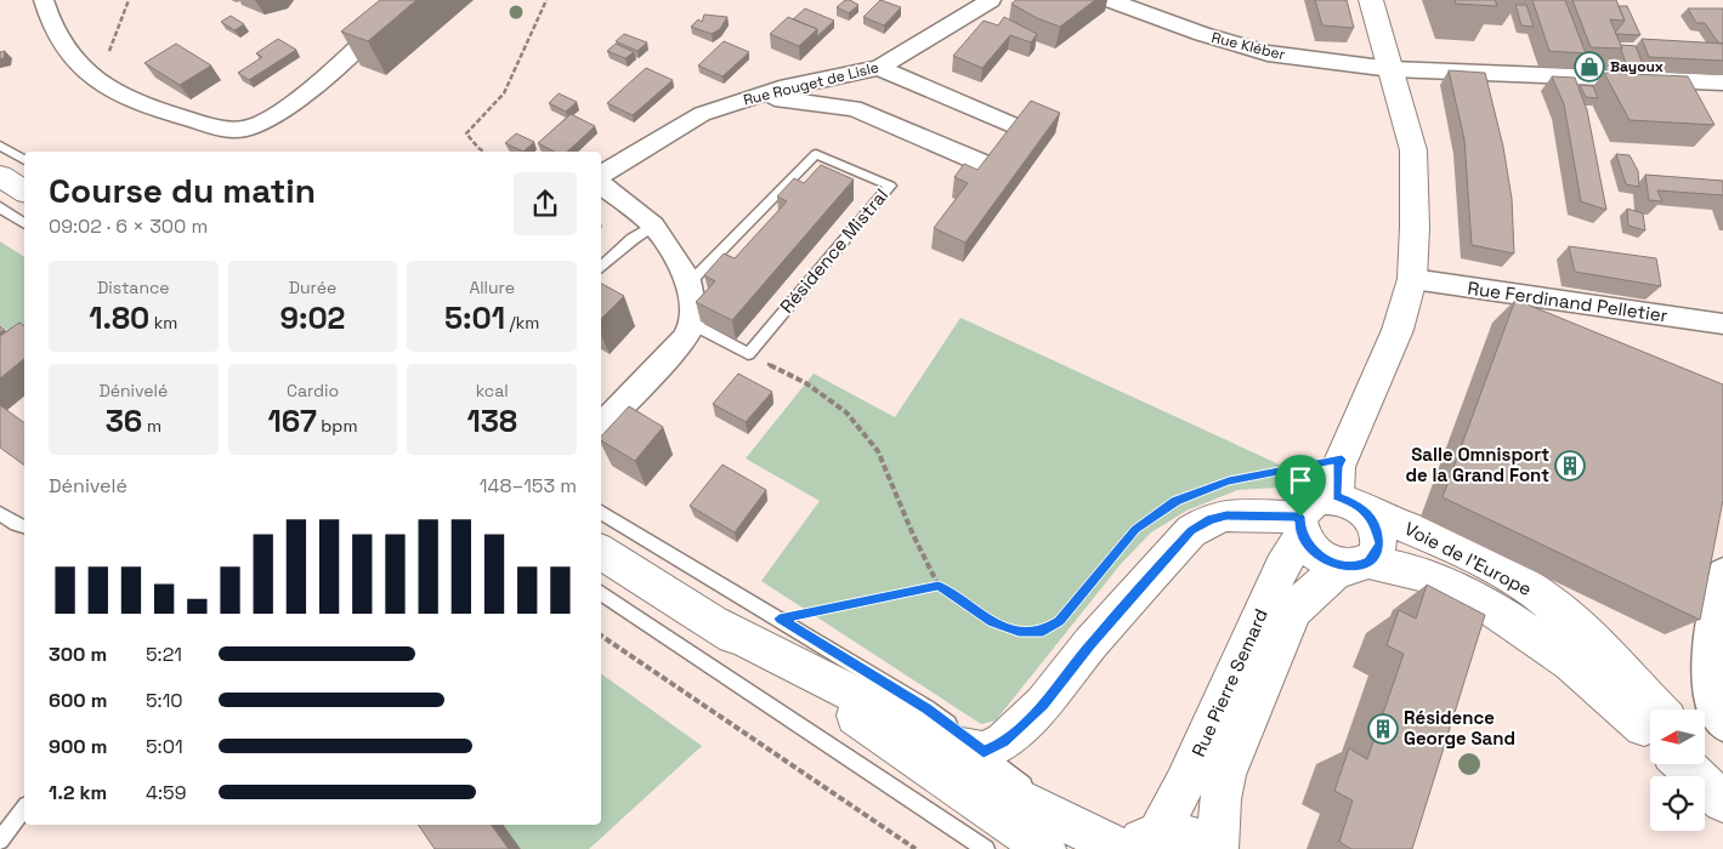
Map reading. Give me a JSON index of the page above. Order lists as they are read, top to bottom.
{
  "streets": {
    "main road": ["Voie de l'Europe", "Rue Pierre Semard"],
    "street": ["Rue Kléber", "Rue Rouget de Lisle", "Rue Ferdinand Pelletier"],
    "lane": ["Résidence Mistral"]
  },
  "crossings": [
    ["Voie de l'Europe", "Rue Pierre Semard"]
  ],
  "places": {
    "shop": ["Bayoux"],
    "building": ["Salle Omnisport de la Grand Font", "Résidence George Sand"]
  },
  "north": "left",
  "page": {
    "heading": ["Course du matin", "09:02 · 6 × 300 m"],
    "stats": [
      ["Distance", "1.80 km"],
      ["Durée", "9:02"],
      ["Allure", "5:01 /km"],
      ["Dénivelé", "36 m"],
      ["Cardio", "167 bpm"],
      ["kcal", "138"]
    ],
    "chart": ["Dénivelé", "148–153 m"],
    "list": [
      {
        "name": "300 m",
        "note": "5:21"
      },
      {
        "name": "600 m",
        "note": "5:10"
      },
      {
        "name": "900 m",
        "note": "5:01"
      },
      {
        "name": "1.2 km",
        "note": "4:59"
      }
    ]
  }
}
